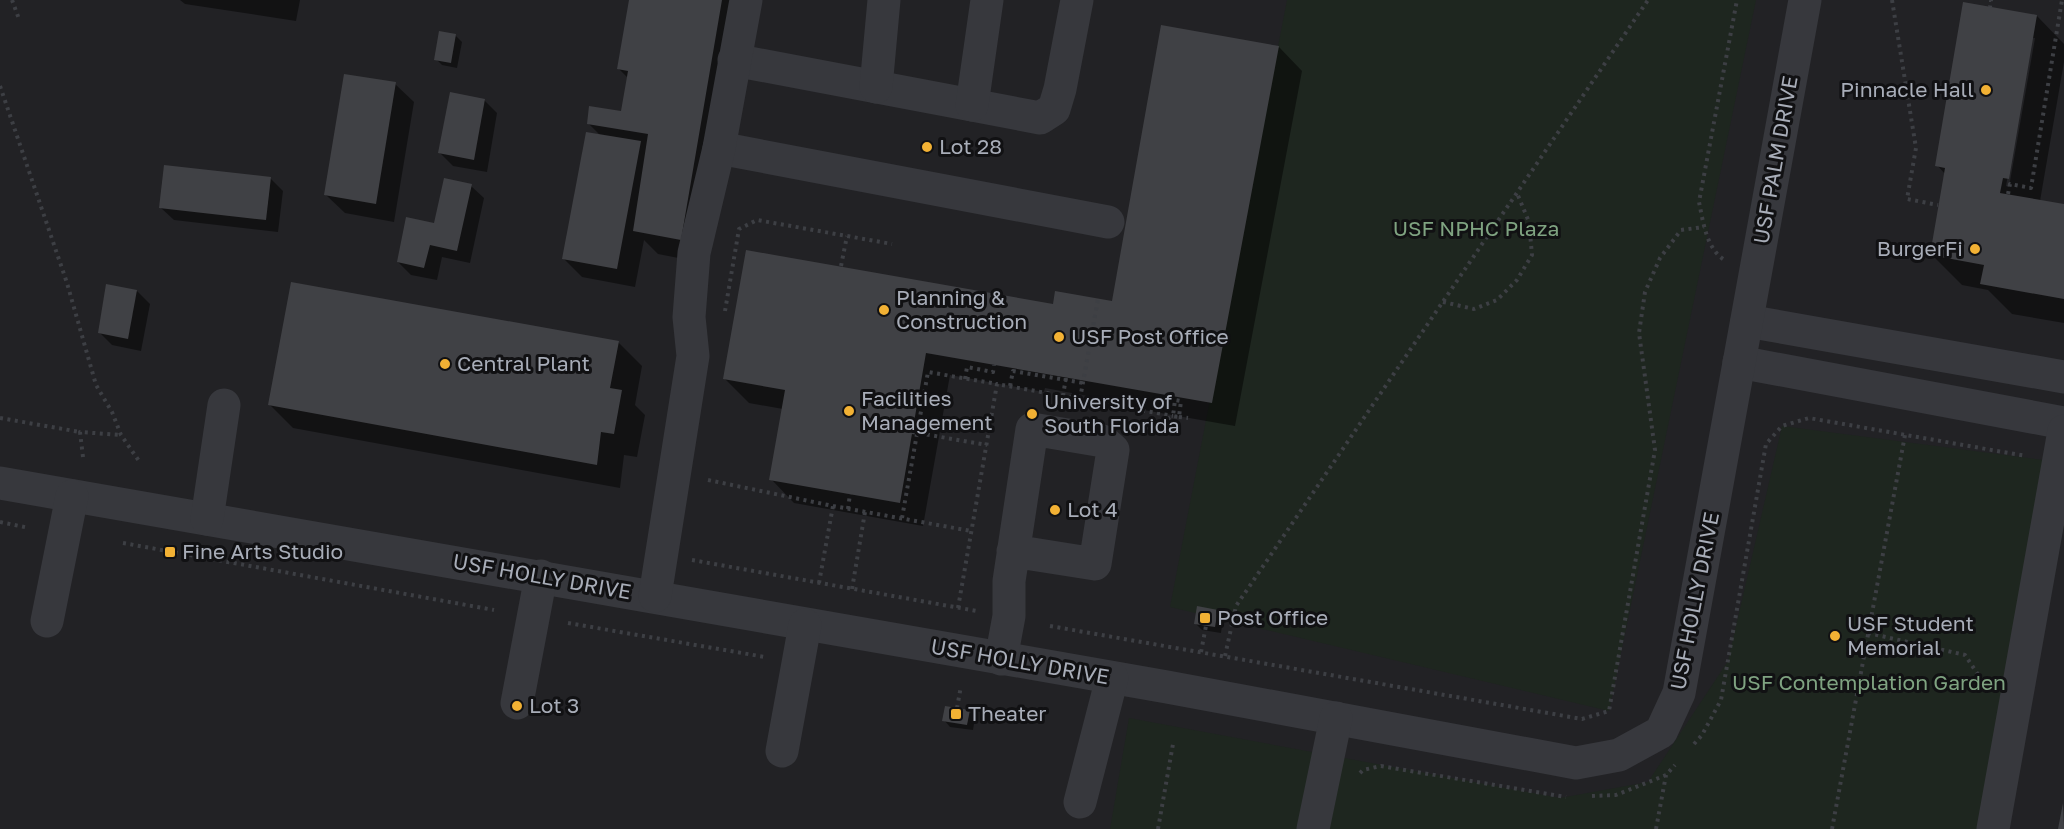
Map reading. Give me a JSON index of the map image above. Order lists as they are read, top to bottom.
{
  "streets": {
    "street": ["USF PALM DRIVE", "USF HOLLY DRIVE"]
  },
  "crossings": [
    ["USF PALM DRIVE", "USF HOLLY DRIVE"]
  ],
  "parks": ["USF NPHC Plaza", "USF Contemplation Garden"],
  "places": {
    "other": [
      "Pinnacle Hall",
      "Lot 28",
      "BurgerFi",
      "Planning & Construction",
      "USF Post Office",
      "Central Plant",
      "Facilities Management",
      "University of South Florida",
      "Lot 4",
      "USF Student Memorial",
      "Lot 3"
    ],
    "transit": ["Fine Arts Studio", "Post Office", "Theater"]
  }
}
